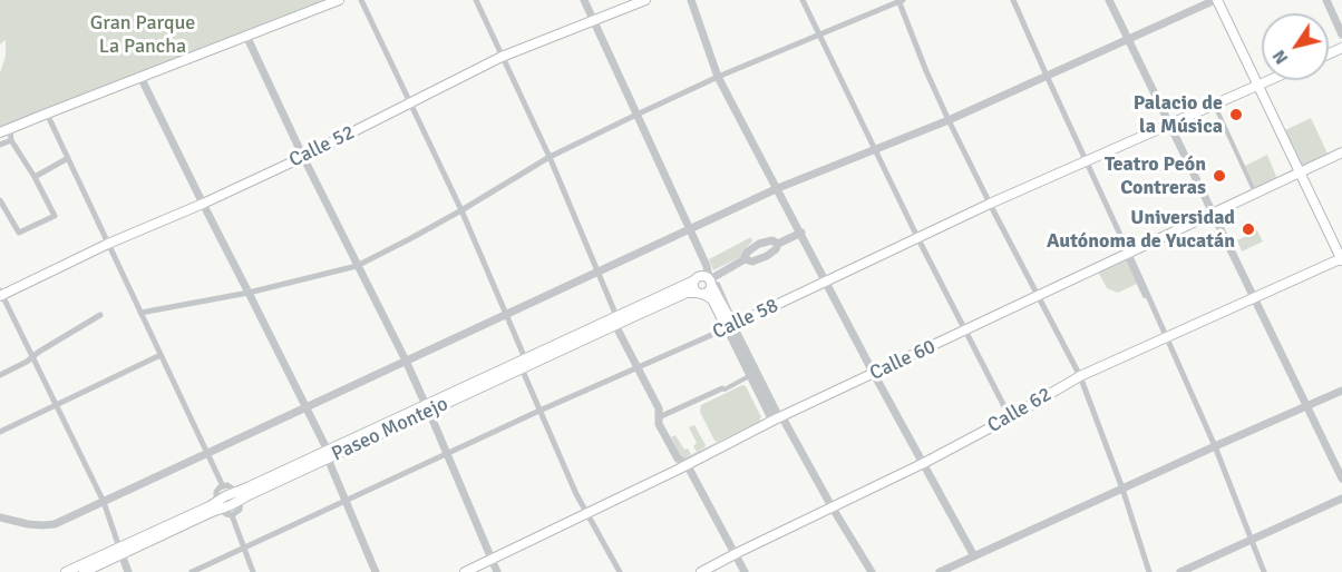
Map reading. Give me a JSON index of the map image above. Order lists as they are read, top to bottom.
{
  "streets": {
    "main road": [
      "Calle 52",
      "Calle 58",
      "Calle 60",
      "Calle 62",
      "Paseo Montejo"
    ]
  },
  "parks": ["Gran Parque La Pancha"],
  "places": ["Palacio de la Música", "Teatro Peón Contreras", "Universidad Autónoma de Yucatán"],
  "north": "bottom left"
}
